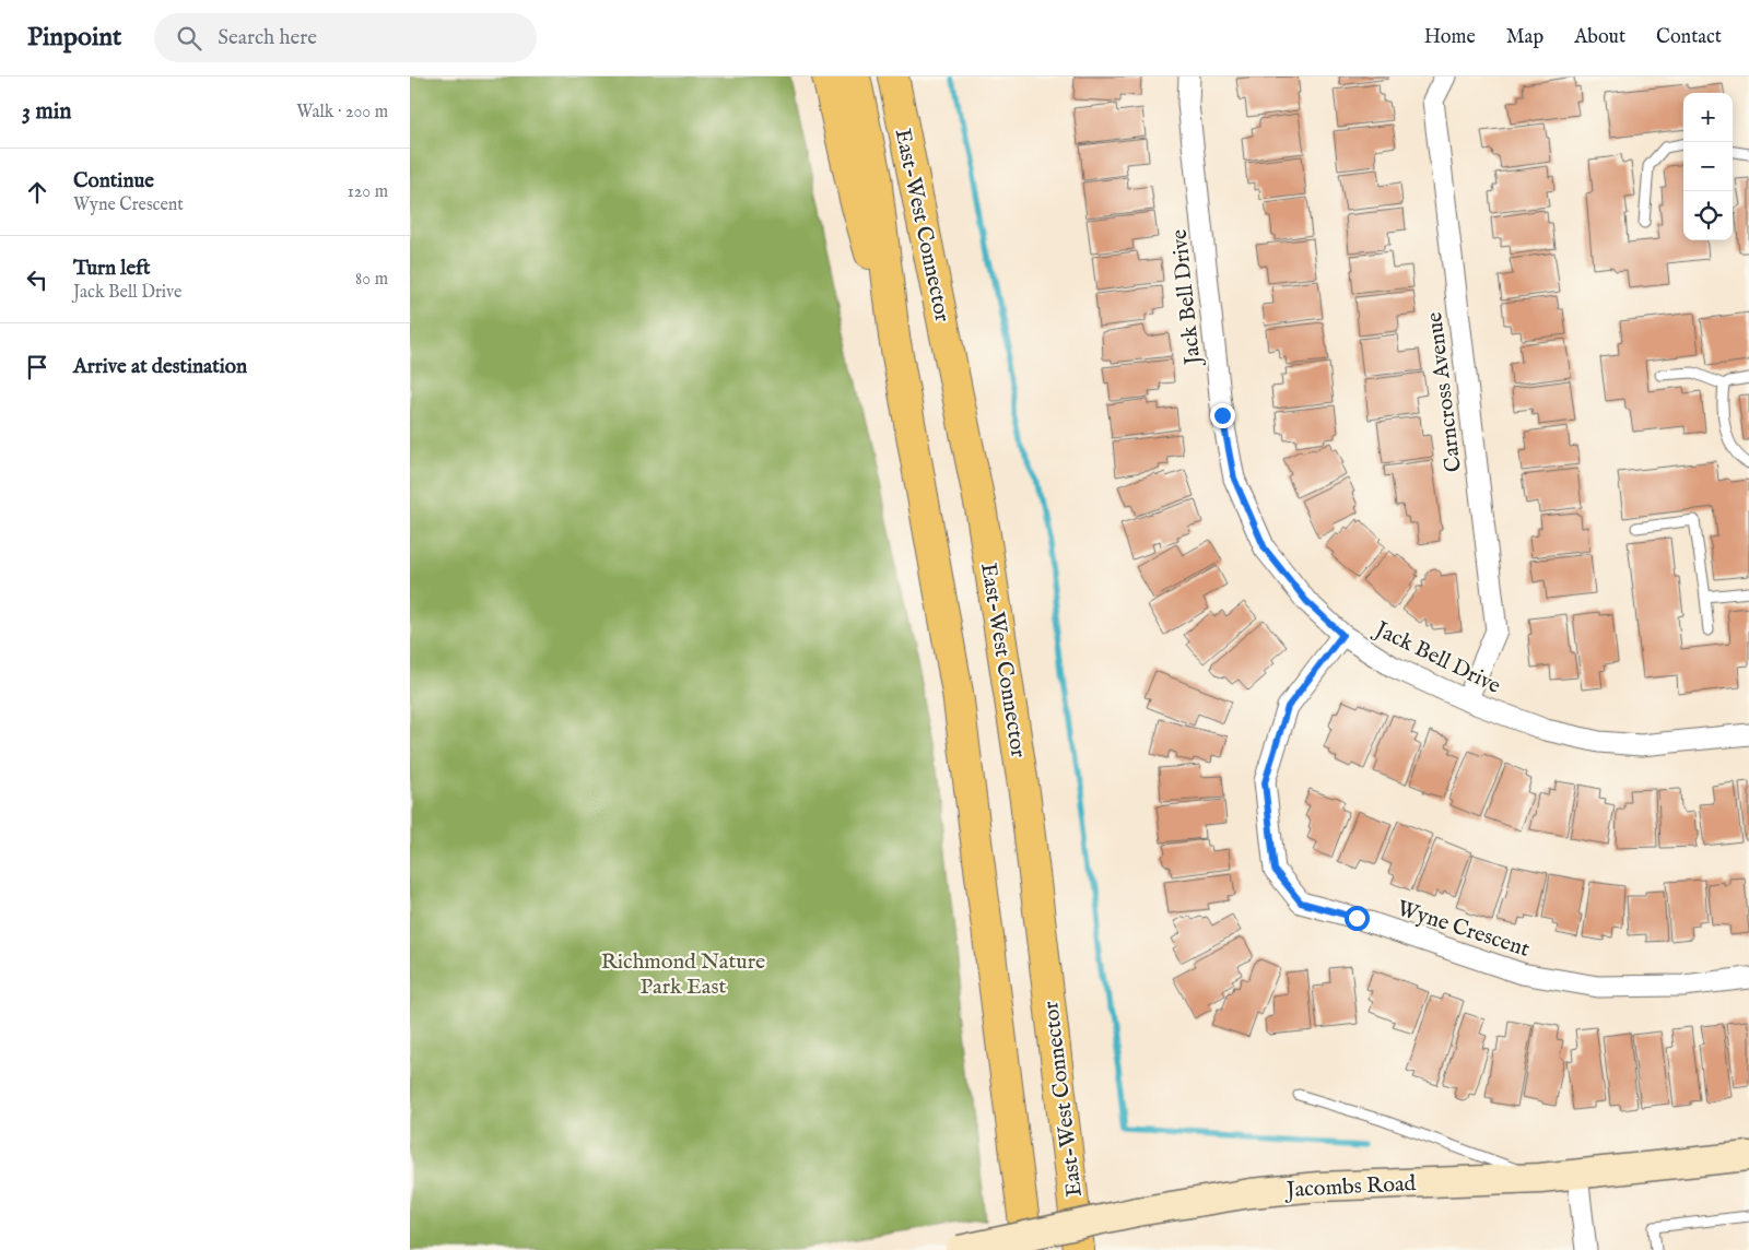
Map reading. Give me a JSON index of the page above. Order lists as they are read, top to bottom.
{
  "streets": {
    "highway": ["East-West Connector"],
    "street": [
      "Jack Bell Drive",
      "Carncross Avenue",
      "Wyne Crescent",
      "Jacombs Road"
    ]
  },
  "crossings": [
    ["Jack Bell Drive", "Carncross Avenue"],
    ["Jack Bell Drive", "Wyne Crescent"]
  ],
  "parks": ["Richmond Nature Park East"],
  "page": {
    "header": "Pinpoint",
    "search": "Search here",
    "nav": [
      "Home",
      "Map",
      "About",
      "Contact"
    ],
    "heading": ["3 min", "Walk · 200 m"],
    "map_buttons": ["+", "−"],
    "list": [
      ["Continue", "Wyne Crescent", "120 m"],
      ["Turn left", "Jack Bell Drive", "80 m"],
      "Arrive at destination"
    ]
  }
}
